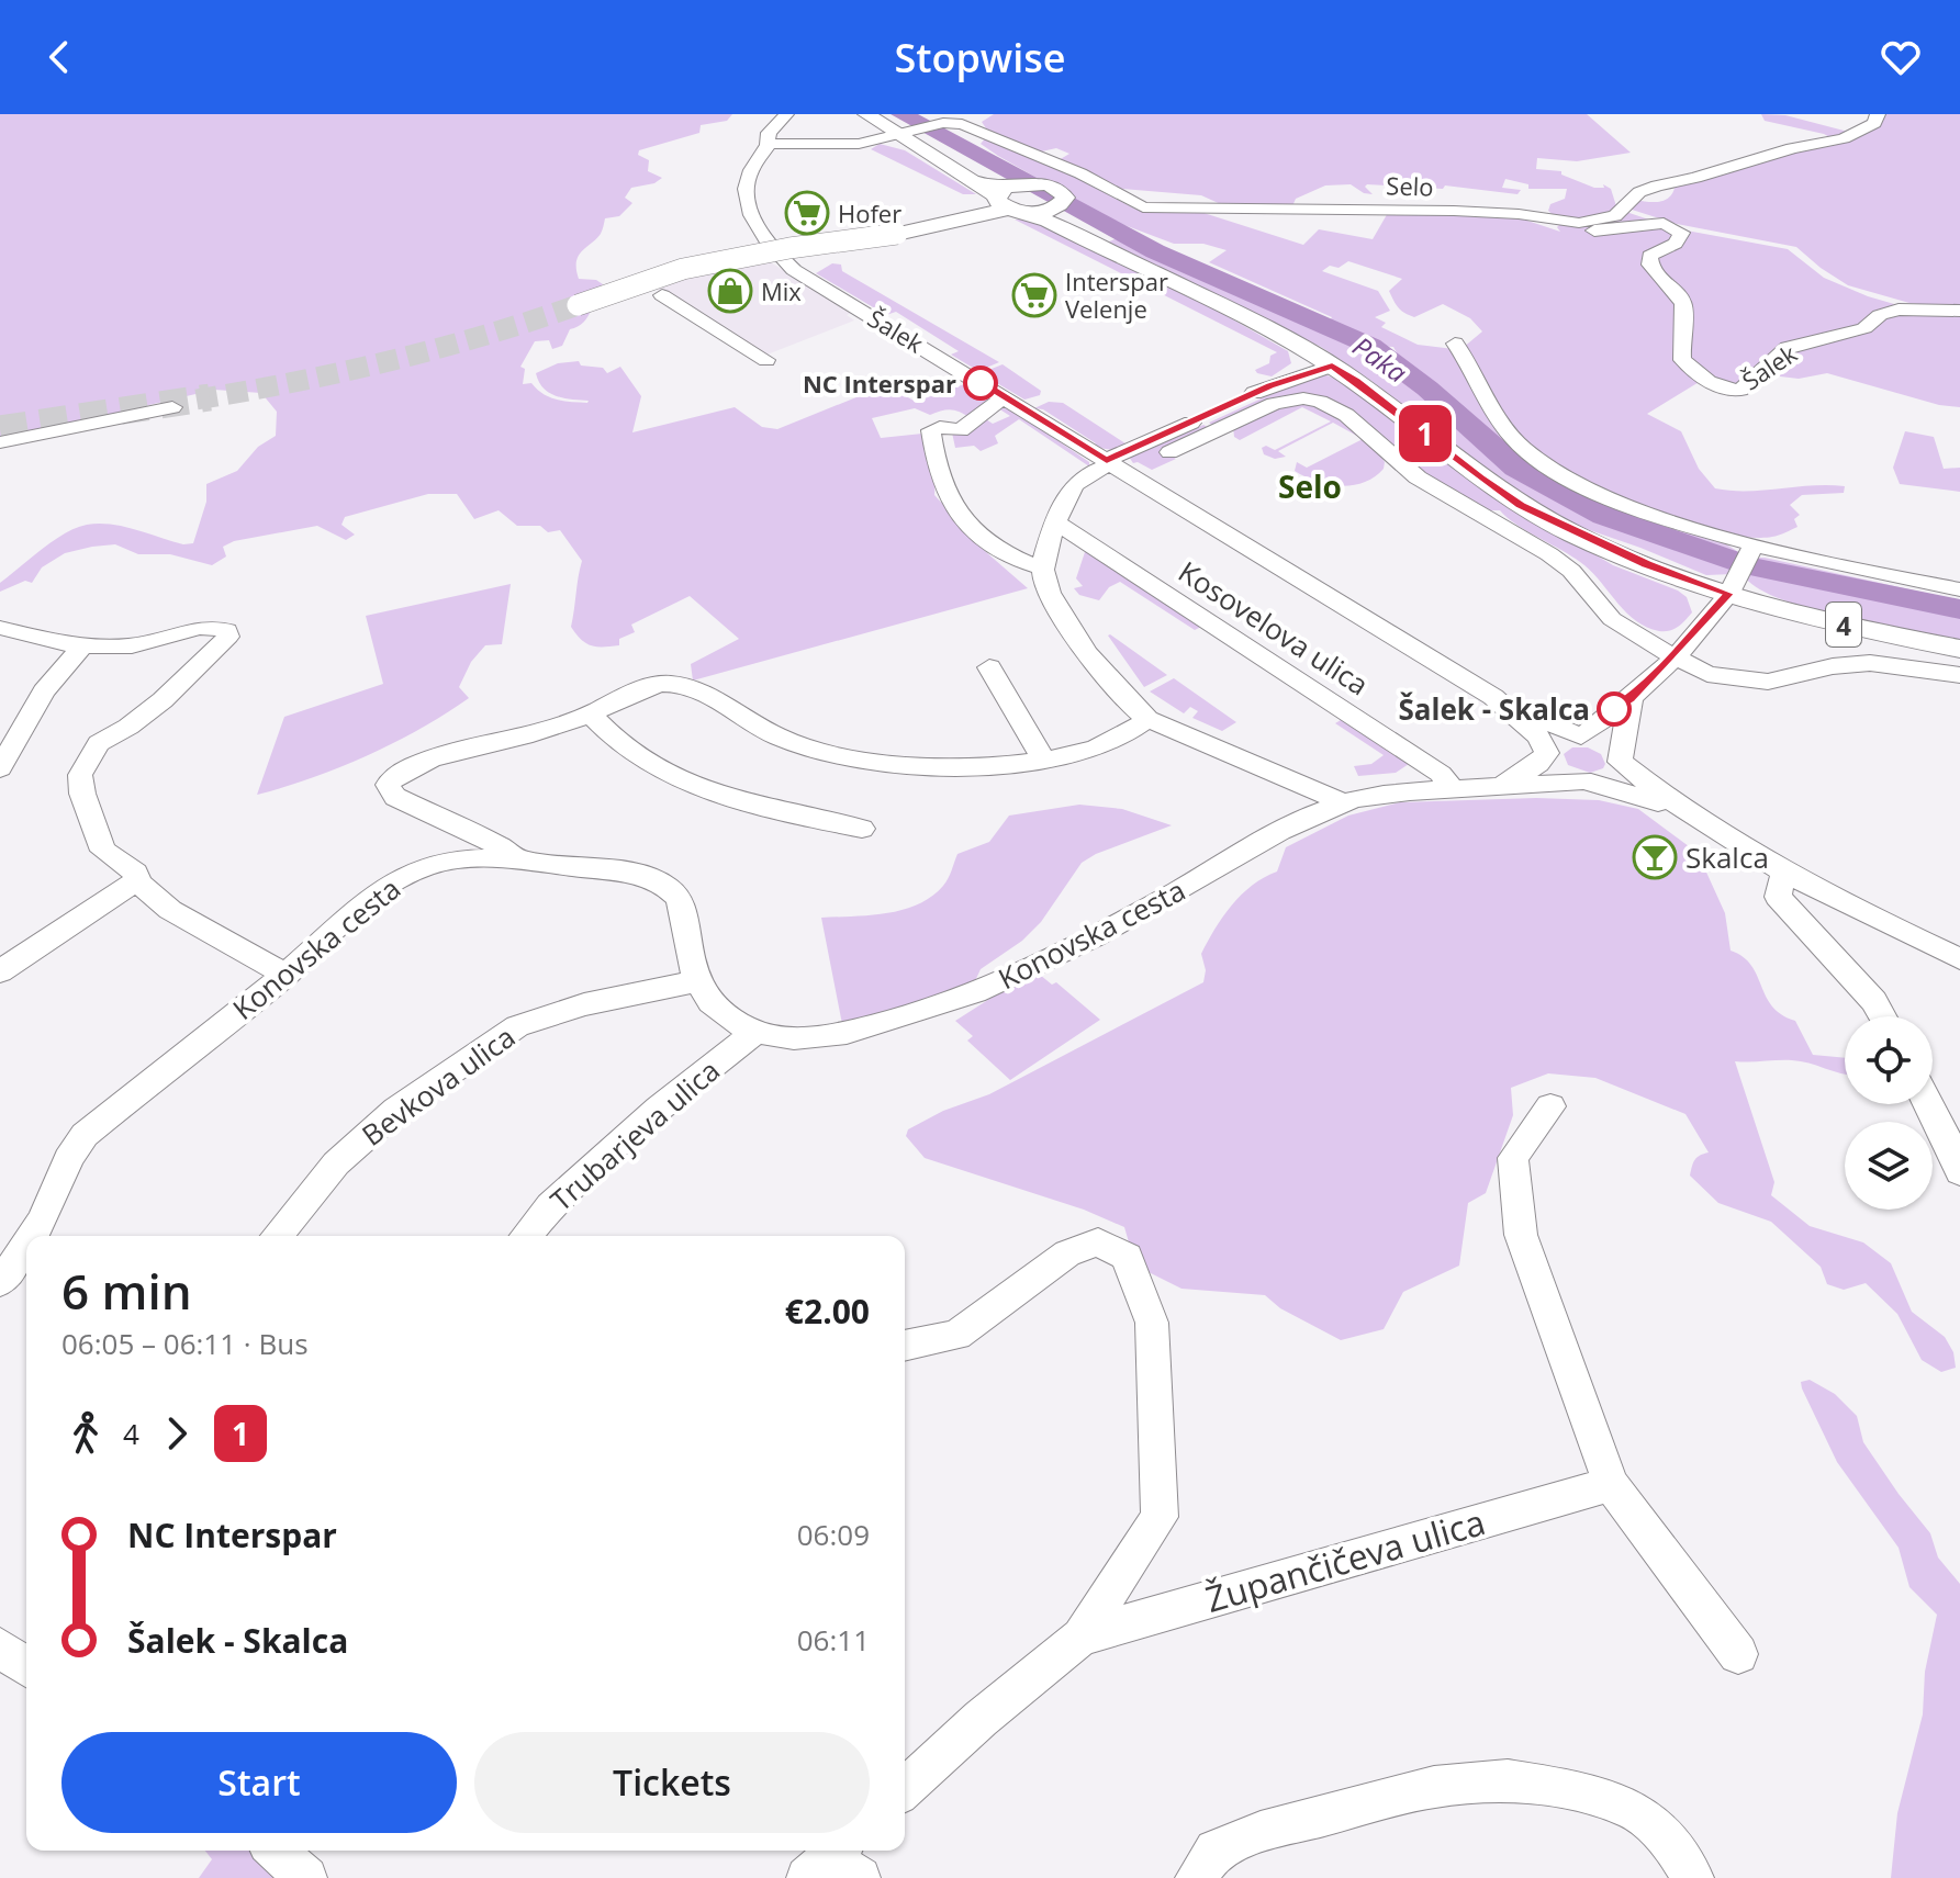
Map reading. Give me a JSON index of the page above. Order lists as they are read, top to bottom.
{
  "streets": {
    "main road": ["4"],
    "street": [
      "Selo",
      "Šalek",
      "Kosovelova ulica",
      "Konovska cesta",
      "Bevkova ulica",
      "Trubarjeva ulica",
      "Župančičeva ulica"
    ]
  },
  "crossings": [
    ["Selo", "Šalek"],
    ["Selo", "4"],
    ["Kosovelova ulica", "Konovska cesta"],
    ["Konovska cesta", "Bevkova ulica"],
    ["Konovska cesta", "Trubarjeva ulica"]
  ],
  "districts": ["Selo"],
  "water": ["Paka"],
  "places": {
    "supermarket": ["Hofer", "Interspar Velenje"],
    "shop": ["Mix"],
    "other": ["NC Interspar", "Šalek - Skalca"],
    "bar": ["Skalca"]
  },
  "lines": ["bus line 1"],
  "page": {
    "header": "Stopwise",
    "on_map": "1",
    "heading": ["6 min", "06:05 – 06:11 · Bus", "€2.00"],
    "legs": ["4", "1"],
    "list": [
      {
        "name": "NC Interspar",
        "value": "06:09"
      },
      {
        "name": "Šalek - Skalca",
        "value": "06:11"
      }
    ],
    "buttons": ["Start", "Tickets"]
  }
}
